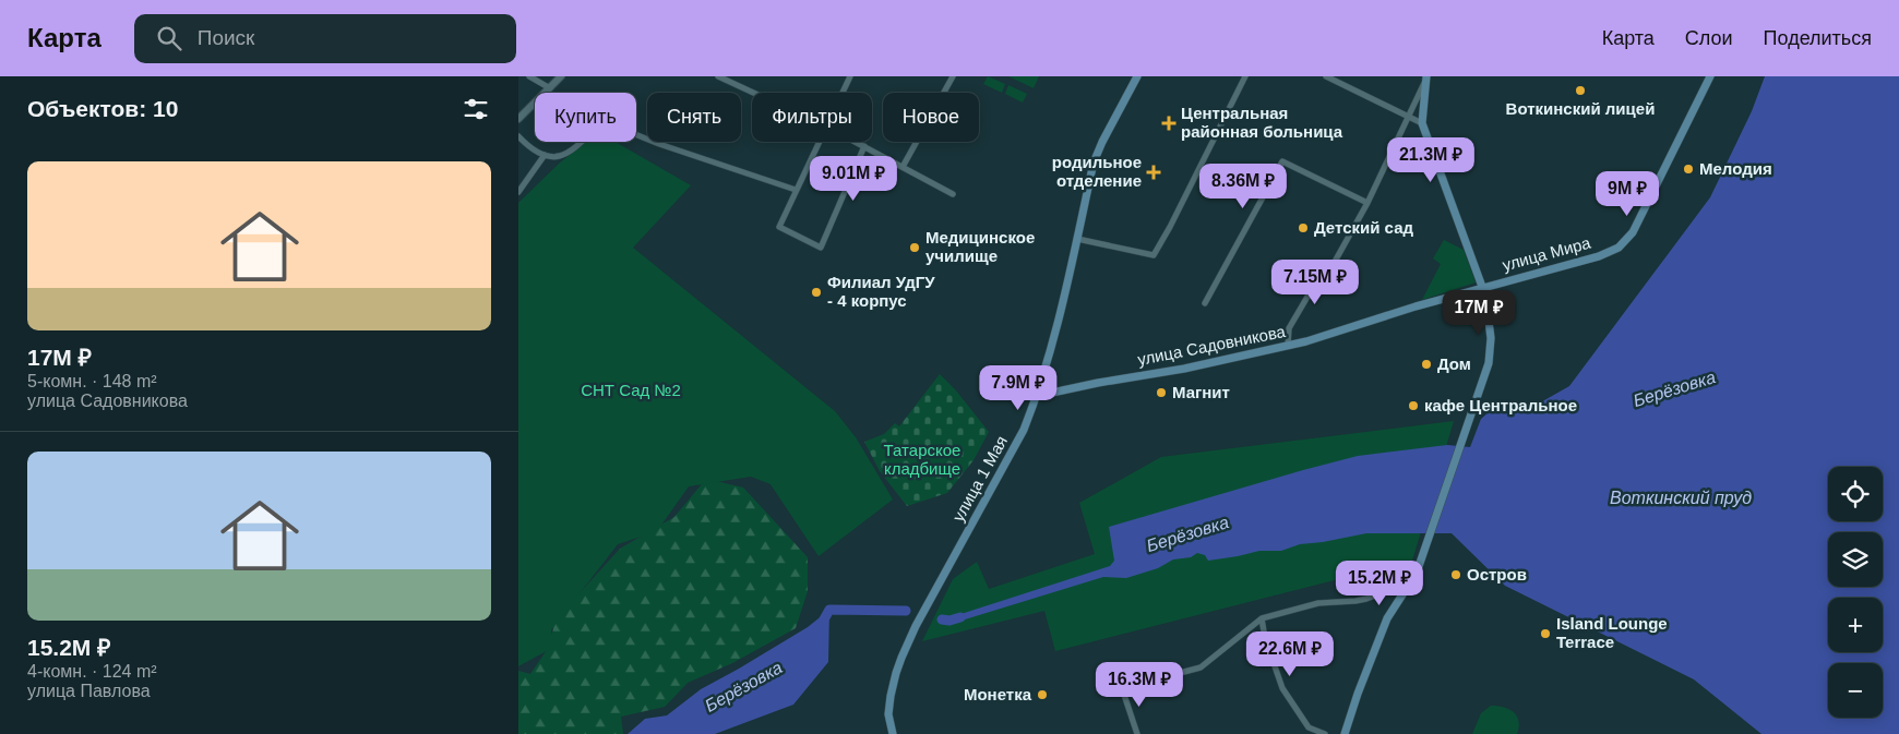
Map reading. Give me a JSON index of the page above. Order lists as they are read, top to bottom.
{
  "streets": {
    "main road": ["улица Мира", "улица Садовникова", "улица 1 Мая"]
  },
  "crossings": [
    ["улица Мира", "улица Садовникова"],
    ["улица Садовникова", "улица 1 Мая"]
  ],
  "water": ["Берёзовка", "Воткинский пруд"],
  "parks": ["СНТ Сад №2", "Татарское кладбище"],
  "places": {
    "other": [
      "Воткинский лицей",
      "Мелодия",
      "Детский сад",
      "Медицинское училище",
      "Филиал УдГУ - 4 корпус",
      "Дом",
      "Магнит",
      "кафе Центральное",
      "Остров",
      "Island Lounge Terrace",
      "Монетка"
    ],
    "health": ["Центральная районная больница", "родильное отделение"]
  },
  "page": {
    "header": "Карта",
    "search": "Поиск",
    "nav": ["Карта", "Слои", "Поделиться"],
    "heading": "Объектов: 10",
    "chip": [
      "Купить",
      "Снять",
      "Фильтры",
      "Новое"
    ],
    "price": [
      "21.3M ₽",
      "9.01M ₽",
      "8.36M ₽",
      "9M ₽",
      "7.15M ₽",
      "17M ₽",
      "7.9M ₽",
      "15.2M ₽",
      "22.6M ₽",
      "16.3M ₽"
    ],
    "list": [
      {
        "name": "17M ₽",
        "note": "5-комн. · 148 m² · улица Садовникова"
      },
      {
        "name": "15.2M ₽",
        "note": "4-комн. · 124 m² · улица Павлова"
      }
    ],
    "map_buttons": ["+", "−"]
  }
}
